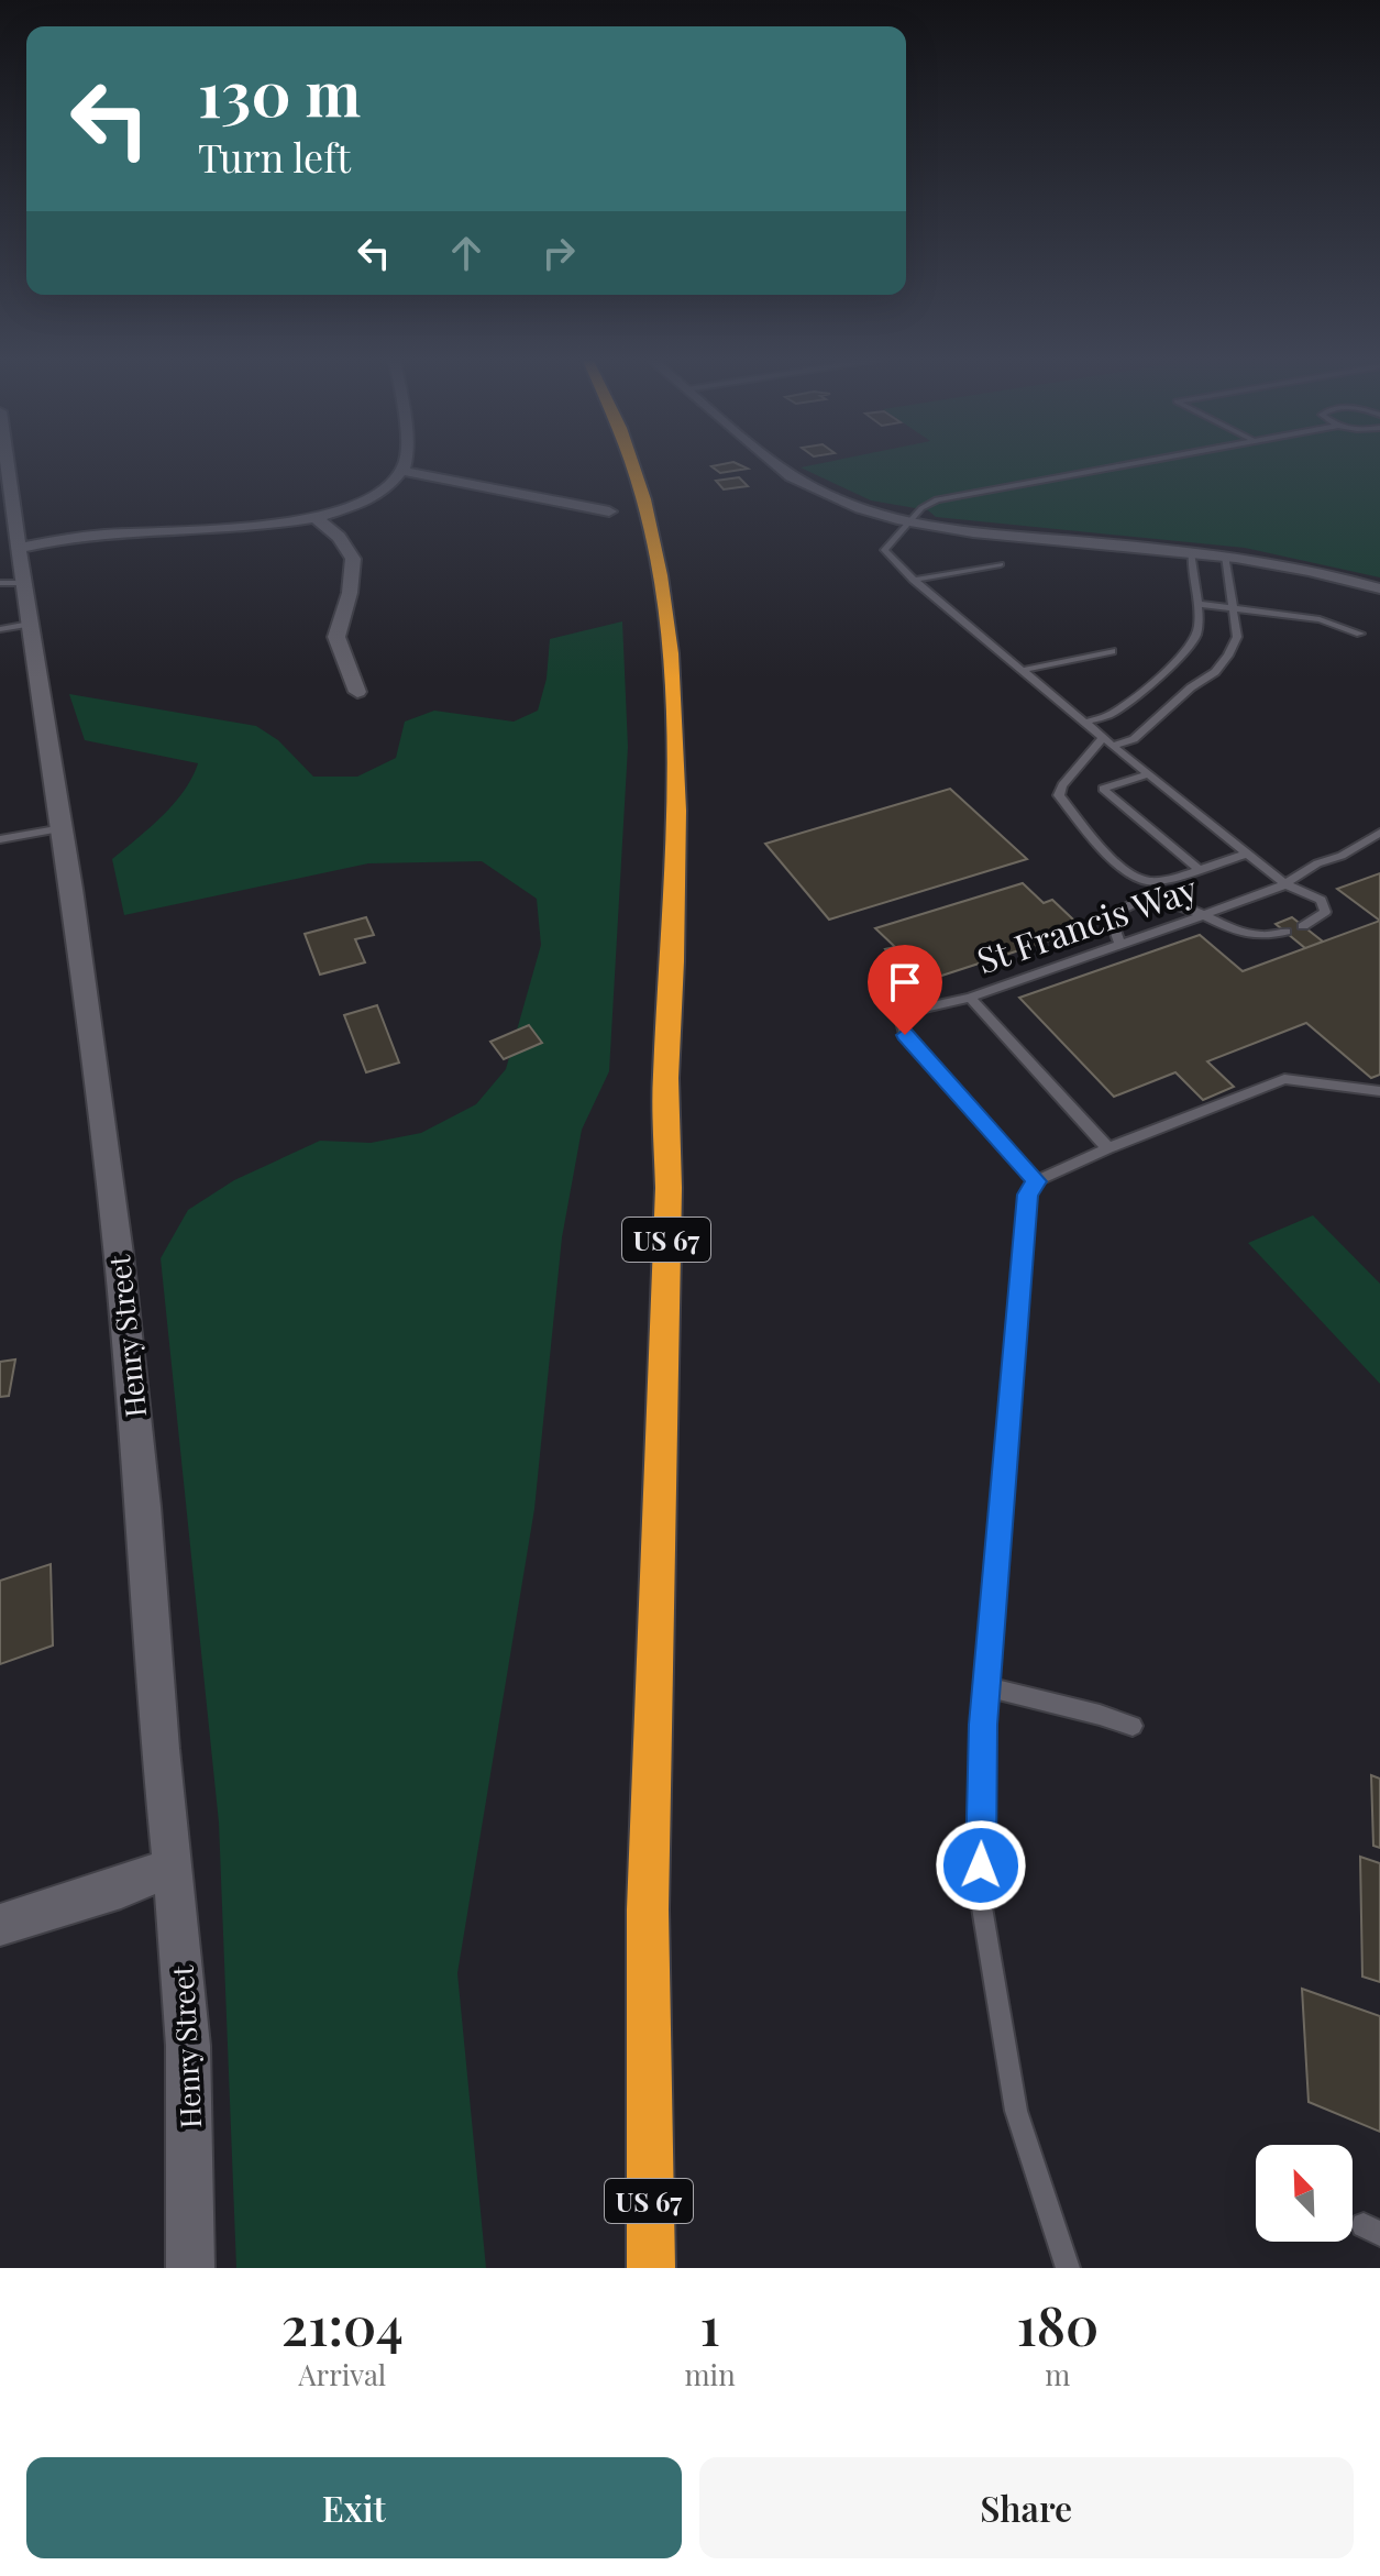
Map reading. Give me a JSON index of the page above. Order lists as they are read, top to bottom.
{
  "streets": {
    "highway": ["US 67"],
    "street": ["Henry Street"],
    "lane": ["St Francis Way"]
  },
  "north": "top left",
  "page": {
    "turn": ["130 m", "Turn left"],
    "eta": [
      "21:04",
      "Arrival",
      "1",
      "min",
      "180",
      "m"
    ],
    "buttons": ["Exit", "Share"]
  }
}
